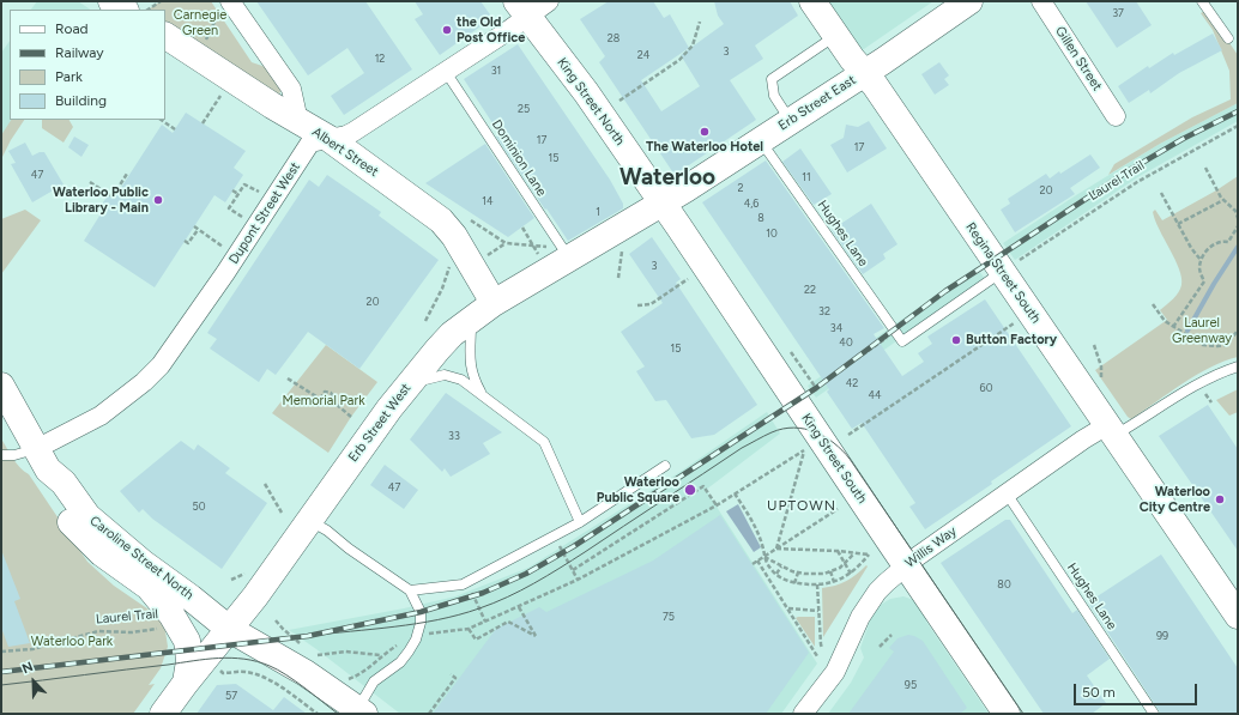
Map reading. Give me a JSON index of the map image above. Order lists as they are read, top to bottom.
{
  "streets": {
    "main road": [
      "King Street North",
      "Erb Street East",
      "Albert Street",
      "Regina Street South",
      "Erb Street West",
      "King Street South",
      "Caroline Street North"
    ],
    "street": ["Gillen Street", "Dupont Street West", "Willis Way"],
    "lane": ["Dominion Lane", "Hughes Lane"],
    "path": ["Laurel Trail"]
  },
  "crossings": [
    ["King Street North", "Erb Street East"],
    ["King Street North", "Dupont Street West"],
    ["King Street North", "Erb Street West"],
    ["King Street North", "King Street South"],
    ["Erb Street East", "Hughes Lane"],
    ["Erb Street East", "Regina Street South"],
    ["Erb Street East", "Erb Street West"],
    ["Erb Street East", "King Street South"],
    ["Albert Street", "Dupont Street West"],
    ["Albert Street", "Erb Street West"],
    ["Dominion Lane", "Dupont Street West"],
    ["Dominion Lane", "Erb Street West"],
    ["Laurel Trail", "Regina Street South"],
    ["Dupont Street West", "Caroline Street North"],
    ["Hughes Lane", "Willis Way"],
    ["Regina Street South", "Willis Way"],
    ["Erb Street West", "King Street South"],
    ["Erb Street West", "Caroline Street North"],
    ["King Street South", "Willis Way"]
  ],
  "districts": ["Waterloo", "UPTOWN"],
  "parks": [
    "Carnegie Green",
    "Laurel Greenway",
    "Memorial Park",
    "Waterloo Park"
  ],
  "places": [
    "the Old Post Office",
    "The Waterloo Hotel",
    "Waterloo Public Library - Main",
    "Button Factory",
    "Waterloo Public Square",
    "Waterloo City Centre"
  ],
  "house_numbers": [
    "37",
    "28",
    "3",
    "24",
    "12",
    "31",
    "25",
    "17",
    "17",
    "15",
    "47",
    "11",
    "2",
    "20",
    "14",
    "4,6",
    "1",
    "8",
    "10",
    "3",
    "22",
    "20",
    "32",
    "34",
    "40",
    "15",
    "42",
    "60",
    "44",
    "33",
    "47",
    "50",
    "80",
    "75",
    "99",
    "95",
    "57"
  ],
  "legend": [
    "Road",
    "Railway",
    "Park",
    "Building"
  ],
  "scale_bar": "50 m",
  "north": "top left"
}
